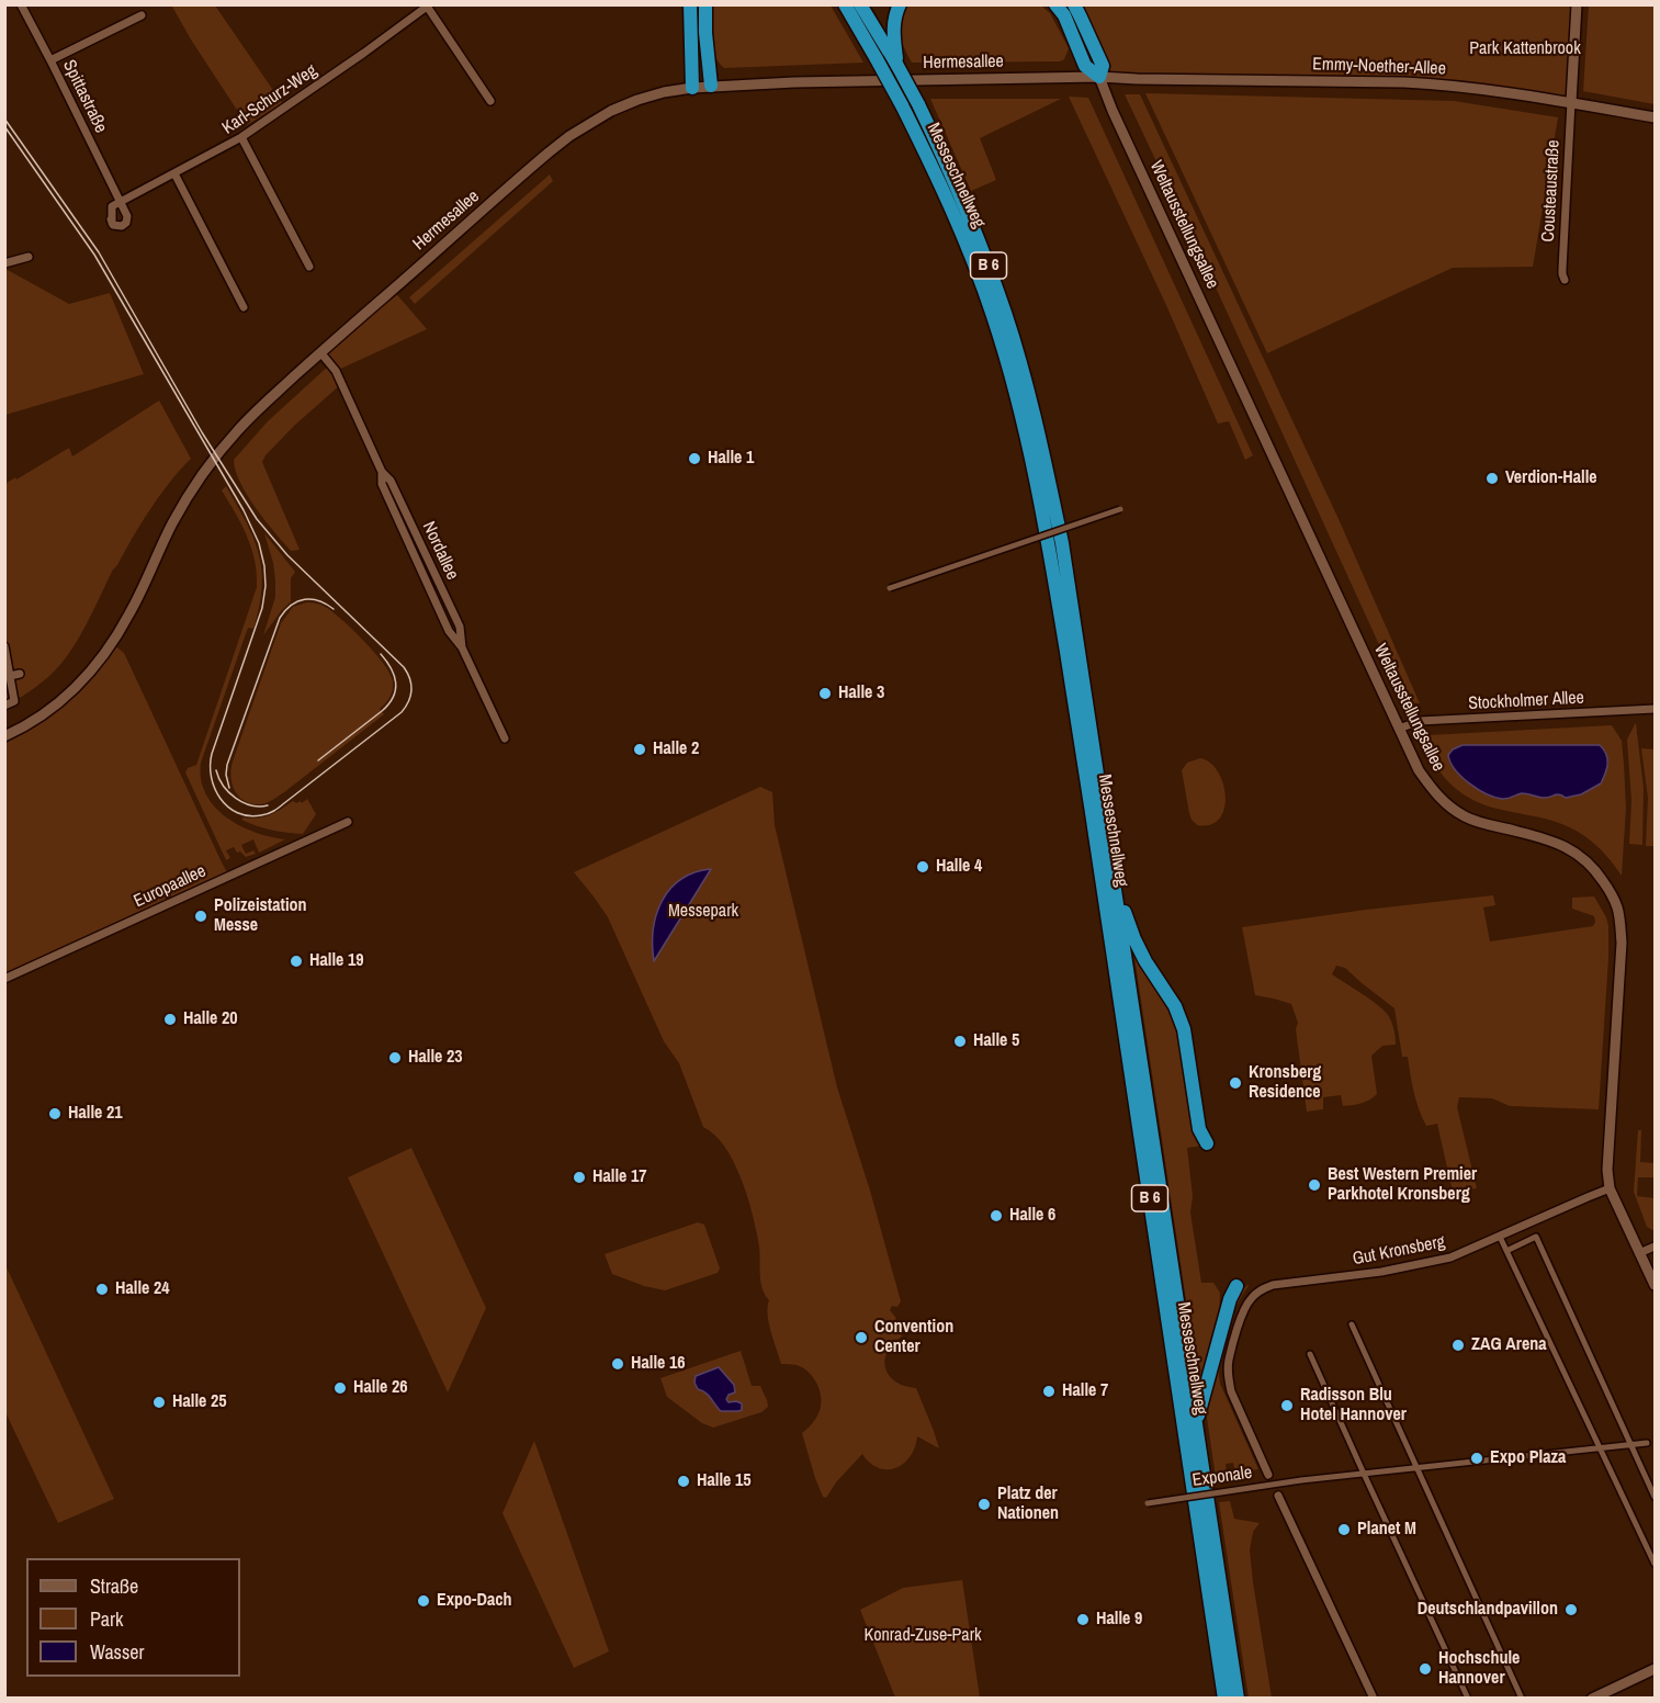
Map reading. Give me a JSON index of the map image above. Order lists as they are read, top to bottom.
{
  "streets": {
    "highway": ["Messeschnellweg", "B 6"],
    "main road": ["Hermesallee", "Emmy-Noether-Allee", "Weltausstellungsallee"],
    "street": [
      "Spittastraße",
      "Karl-Schurz-Weg",
      "Cousteaustraße",
      "Nordallee",
      "Stockholmer Allee",
      "Europaallee",
      "Gut Kronsberg",
      "Exponale"
    ]
  },
  "crossings": [
    ["Hermesallee", "Emmy-Noether-Allee"],
    ["Hermesallee", "Weltausstellungsallee"],
    ["Hermesallee", "Nordallee"],
    ["Emmy-Noether-Allee", "Cousteaustraße"],
    ["Emmy-Noether-Allee", "Weltausstellungsallee"],
    ["Spittastraße", "Karl-Schurz-Weg"],
    ["Weltausstellungsallee", "Stockholmer Allee"],
    ["Weltausstellungsallee", "Gut Kronsberg"]
  ],
  "parks": ["Park Kattenbrook", "Messepark", "Konrad-Zuse-Park"],
  "places": [
    "Halle 1",
    "Verdion-Halle",
    "Halle 3",
    "Halle 2",
    "Halle 4",
    "Polizeistation Messe",
    "Halle 19",
    "Halle 20",
    "Halle 5",
    "Halle 23",
    "Kronsberg Residence",
    "Halle 21",
    "Halle 17",
    "Best Western Premier Parkhotel Kronsberg",
    "Halle 6",
    "Halle 24",
    "Convention Center",
    "ZAG Arena",
    "Halle 16",
    "Halle 26",
    "Halle 7",
    "Halle 25",
    "Radisson Blu Hotel Hannover",
    "Expo Plaza",
    "Halle 15",
    "Platz der Nationen",
    "Planet M",
    "Expo-Dach",
    "Deutschlandpavillon",
    "Halle 9",
    "Hochschule Hannover"
  ],
  "legend": ["Straße", "Park", "Wasser"]
}
